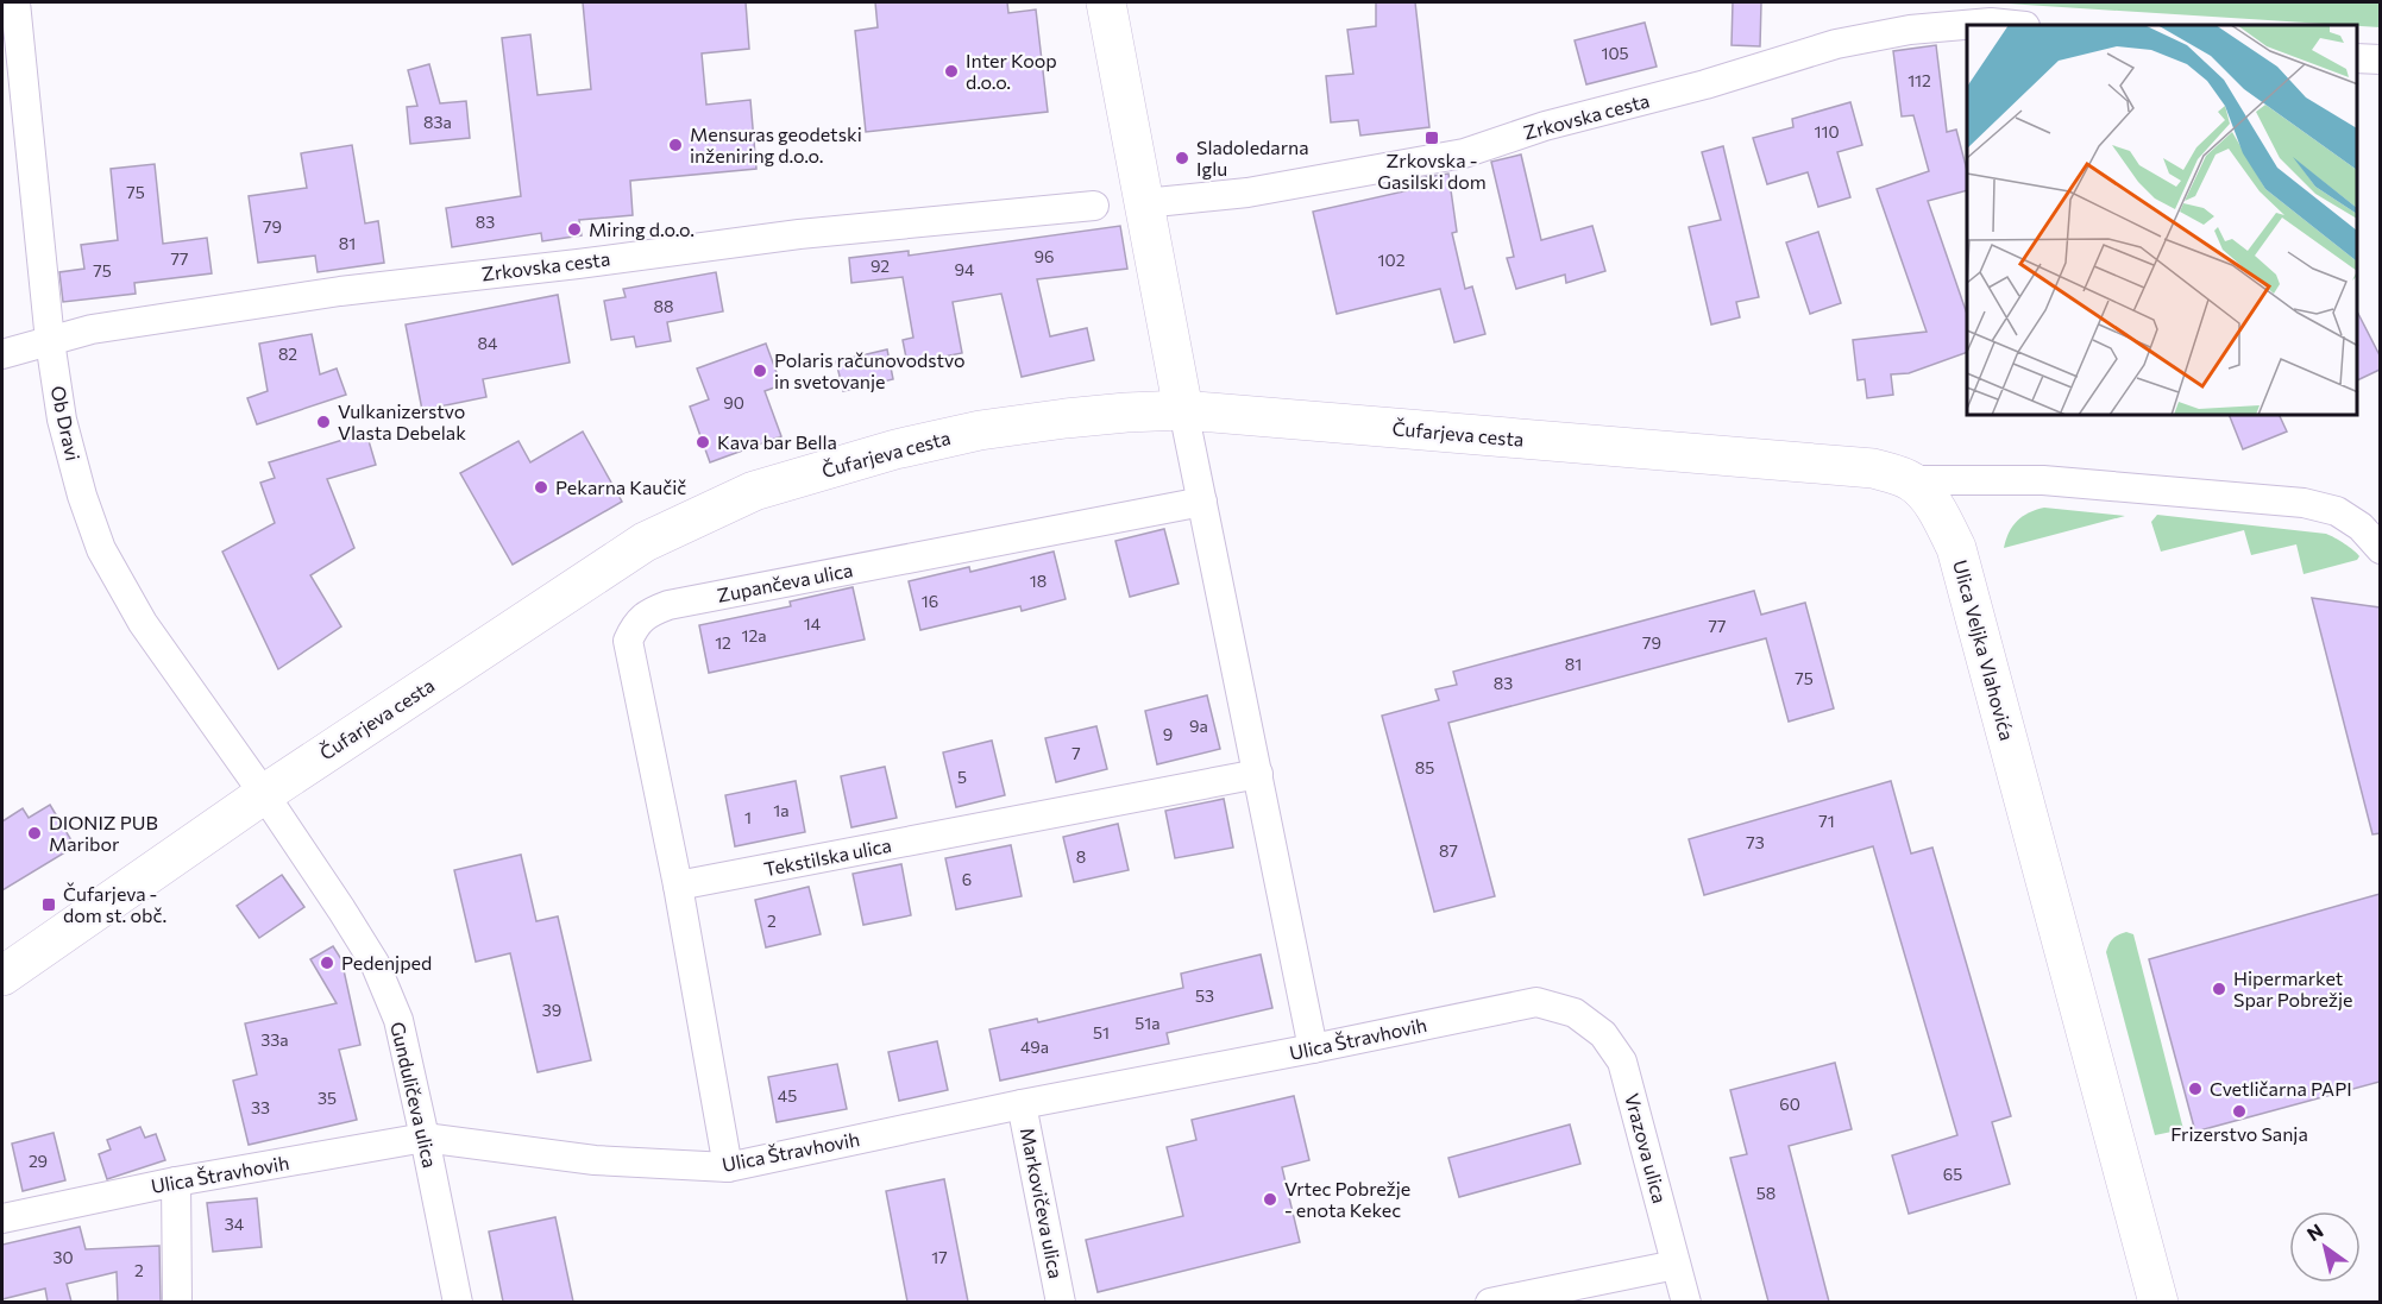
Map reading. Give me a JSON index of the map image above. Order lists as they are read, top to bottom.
{
  "streets": {
    "street": [
      "Zrkovska cesta",
      "Ob Dravi",
      "Čufarjeva cesta",
      "Zupančeva ulica",
      "Ulica Veljka Vlahovića",
      "Tekstilska ulica",
      "Ulica Štravhovih",
      "Gunduličeva ulica",
      "Vrazova ulica",
      "Markovičeva ulica"
    ]
  },
  "crossings": [
    ["Zrkovska cesta", "Ob Dravi"],
    ["Ob Dravi", "Čufarjeva cesta"],
    ["Ob Dravi", "Gunduličeva ulica"],
    ["Čufarjeva cesta", "Ulica Veljka Vlahovića"],
    ["Čufarjeva cesta", "Gunduličeva ulica"],
    ["Zupančeva ulica", "Tekstilska ulica"],
    ["Ulica Štravhovih", "Gunduličeva ulica"],
    ["Ulica Štravhovih", "Vrazova ulica"],
    ["Ulica Štravhovih", "Markovičeva ulica"]
  ],
  "places": {
    "other": [
      "Inter Koop d.o.o.",
      "Mensuras geodetski inženiring d.o.o.",
      "Sladoledarna Iglu",
      "Miring d.o.o.",
      "Polaris računovodstvo in svetovanje",
      "Vulkanizerstvo Vlasta Debelak",
      "Kava bar Bella",
      "Pekarna Kaučič",
      "DIONIZ PUB Maribor",
      "Pedenjped",
      "Hipermarket Spar Pobrežje",
      "Cvetličarna PAPI",
      "Frizerstvo Sanja",
      "Vrtec Pobrežje - enota Kekec"
    ],
    "transit": ["Zrkovska - Gasilski dom", "Čufarjeva - dom st. obč."]
  },
  "house_numbers": [
    "105",
    "112",
    "83a",
    "110",
    "75",
    "83",
    "79",
    "81",
    "96",
    "77",
    "102",
    "92",
    "94",
    "75",
    "88",
    "84",
    "82",
    "90",
    "18",
    "16",
    "14",
    "77",
    "12a",
    "12",
    "79",
    "81",
    "75",
    "83",
    "9a",
    "9",
    "7",
    "85",
    "5",
    "1a",
    "1",
    "71",
    "73",
    "87",
    "8",
    "6",
    "2",
    "53",
    "39",
    "51a",
    "51",
    "33a",
    "49a",
    "45",
    "35",
    "60",
    "33",
    "29",
    "65",
    "58",
    "34",
    "30",
    "17",
    "2"
  ],
  "north": "top left"
}
